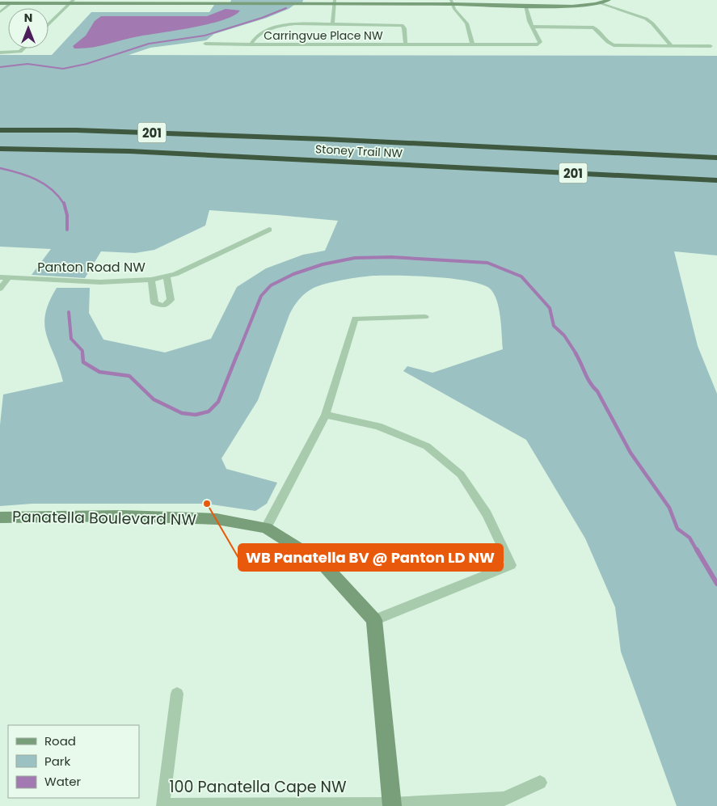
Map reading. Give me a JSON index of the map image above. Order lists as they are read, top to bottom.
{
  "streets": {
    "highway": ["201", "Stoney Trail NW"],
    "street": [
      "Carringvue Place NW",
      "Panton Road NW",
      "Panatella Boulevard NW",
      "100 Panatella Cape NW"
    ]
  },
  "places": ["WB Panatella BV @ Panton LD NW"],
  "legend": ["Road", "Park", "Water"],
  "north": "top"
}
